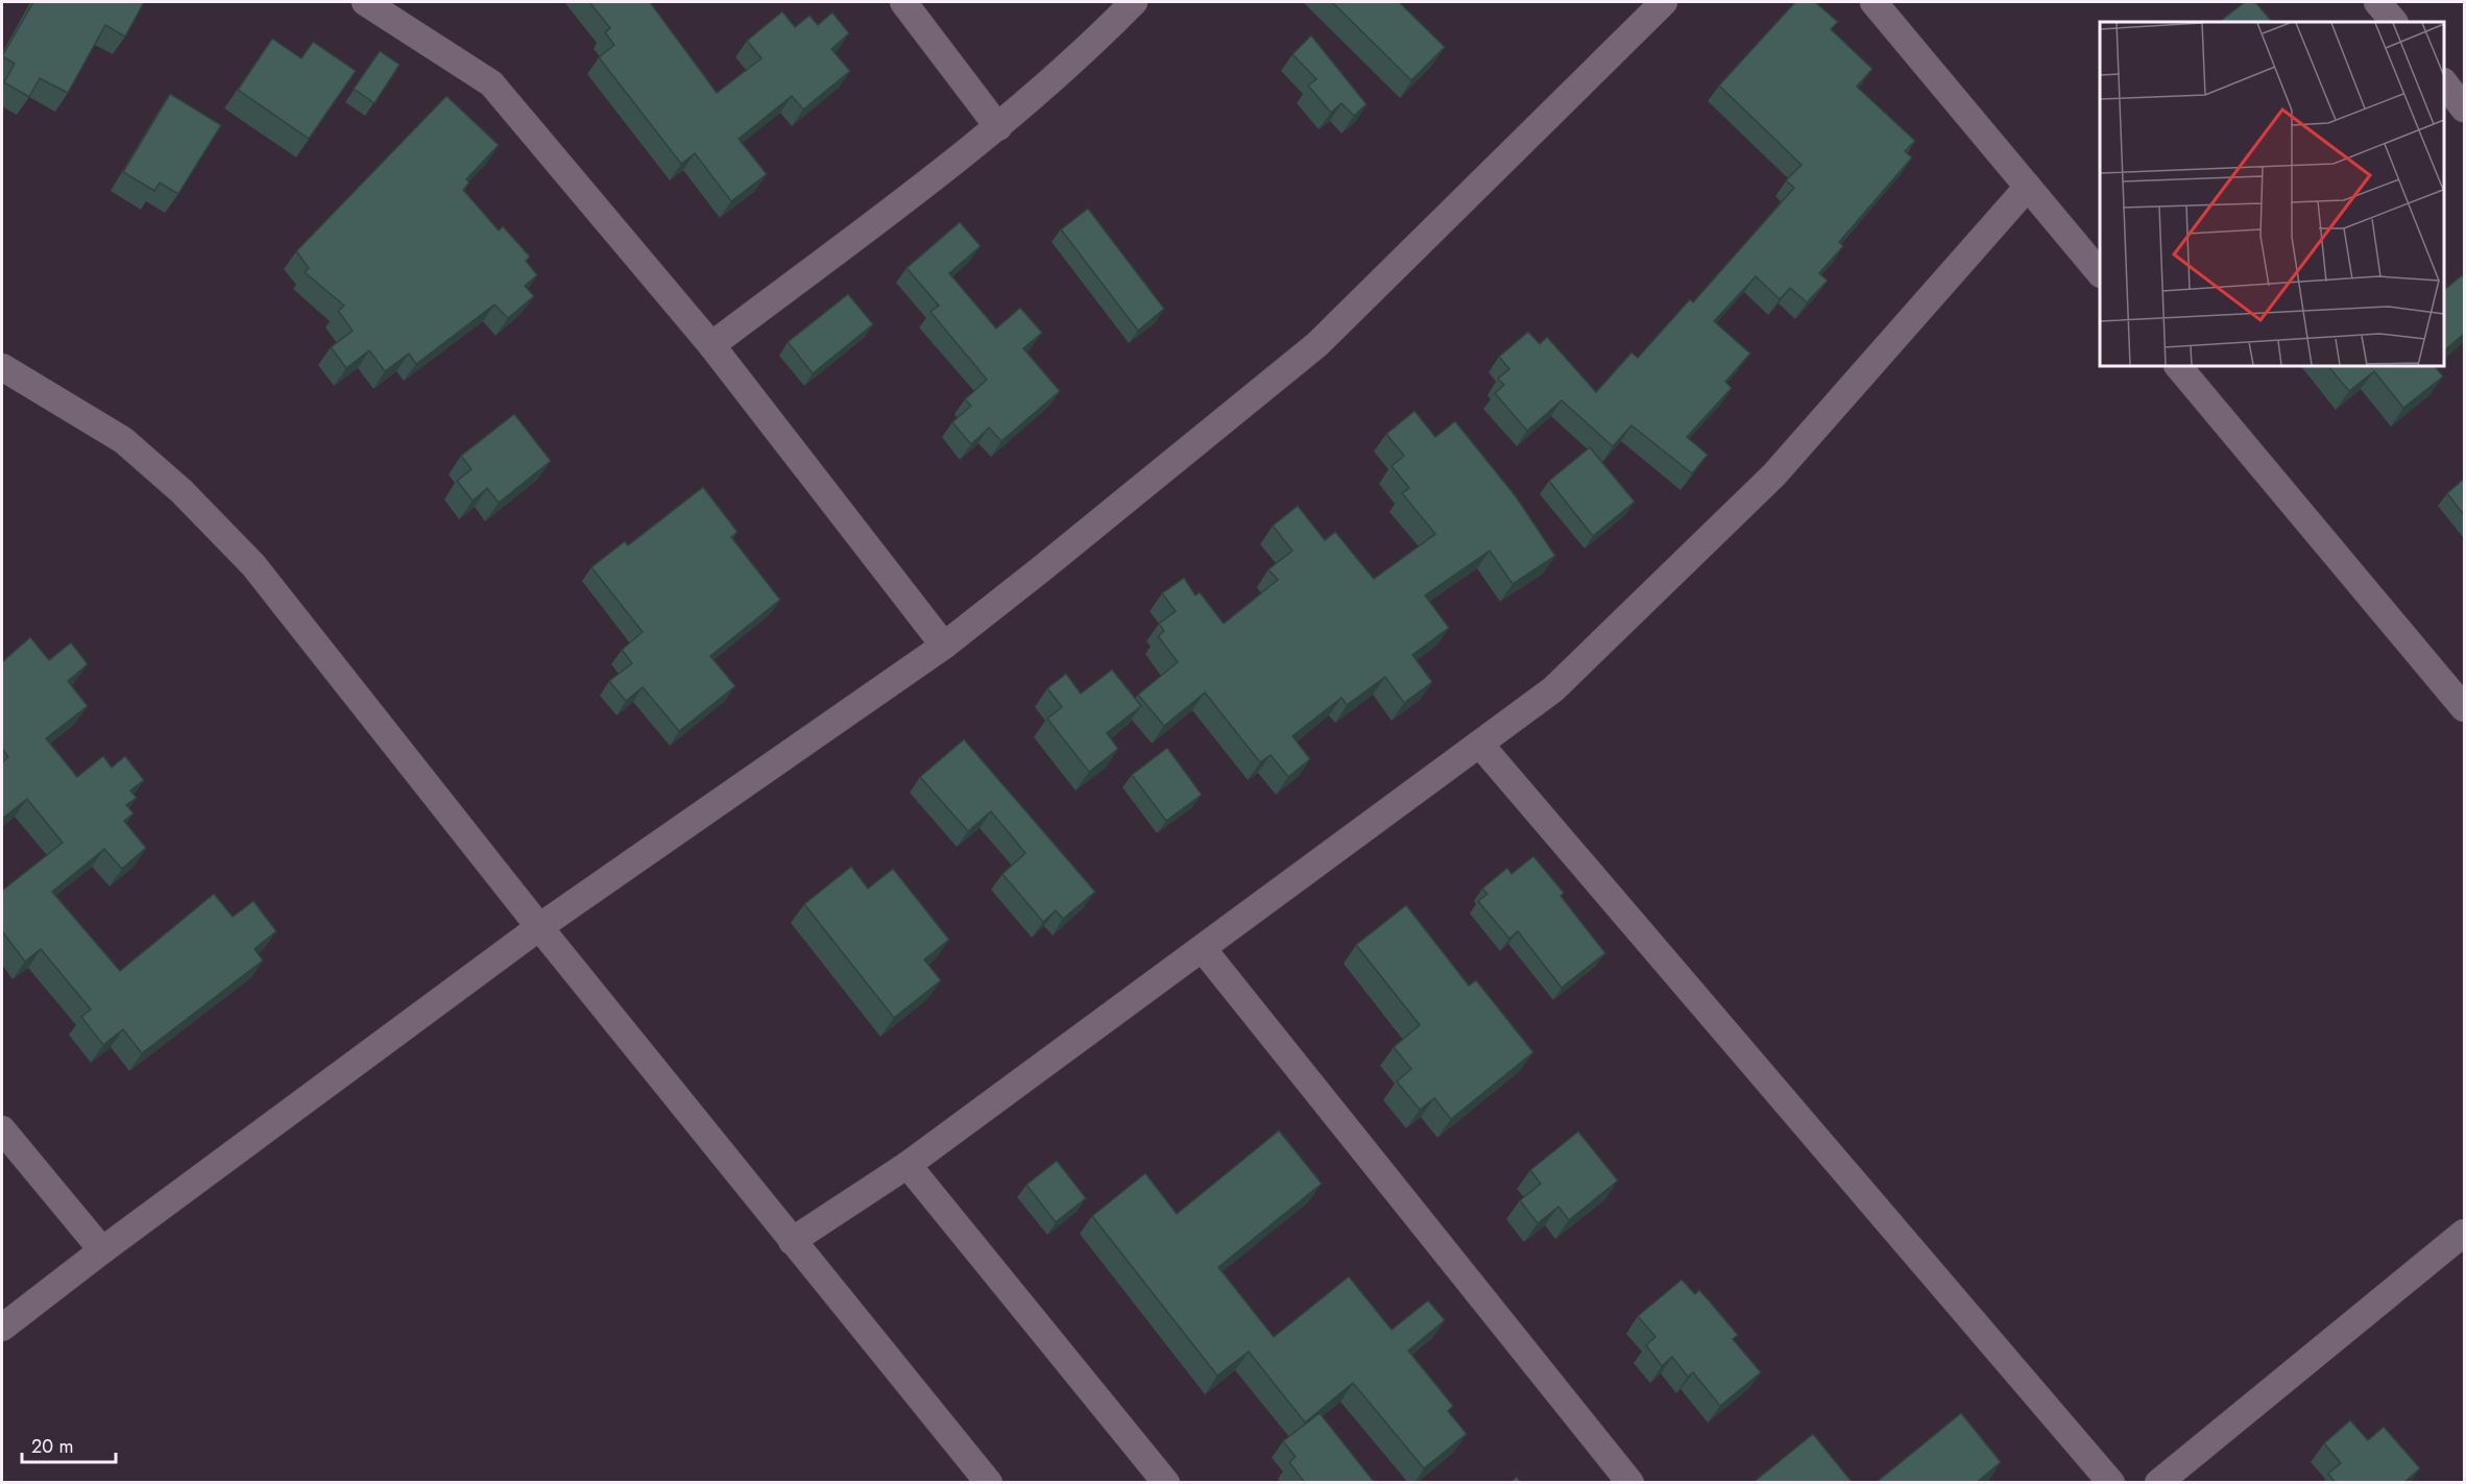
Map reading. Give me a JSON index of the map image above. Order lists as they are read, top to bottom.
{
  "scale_bar": "20 m"
}
